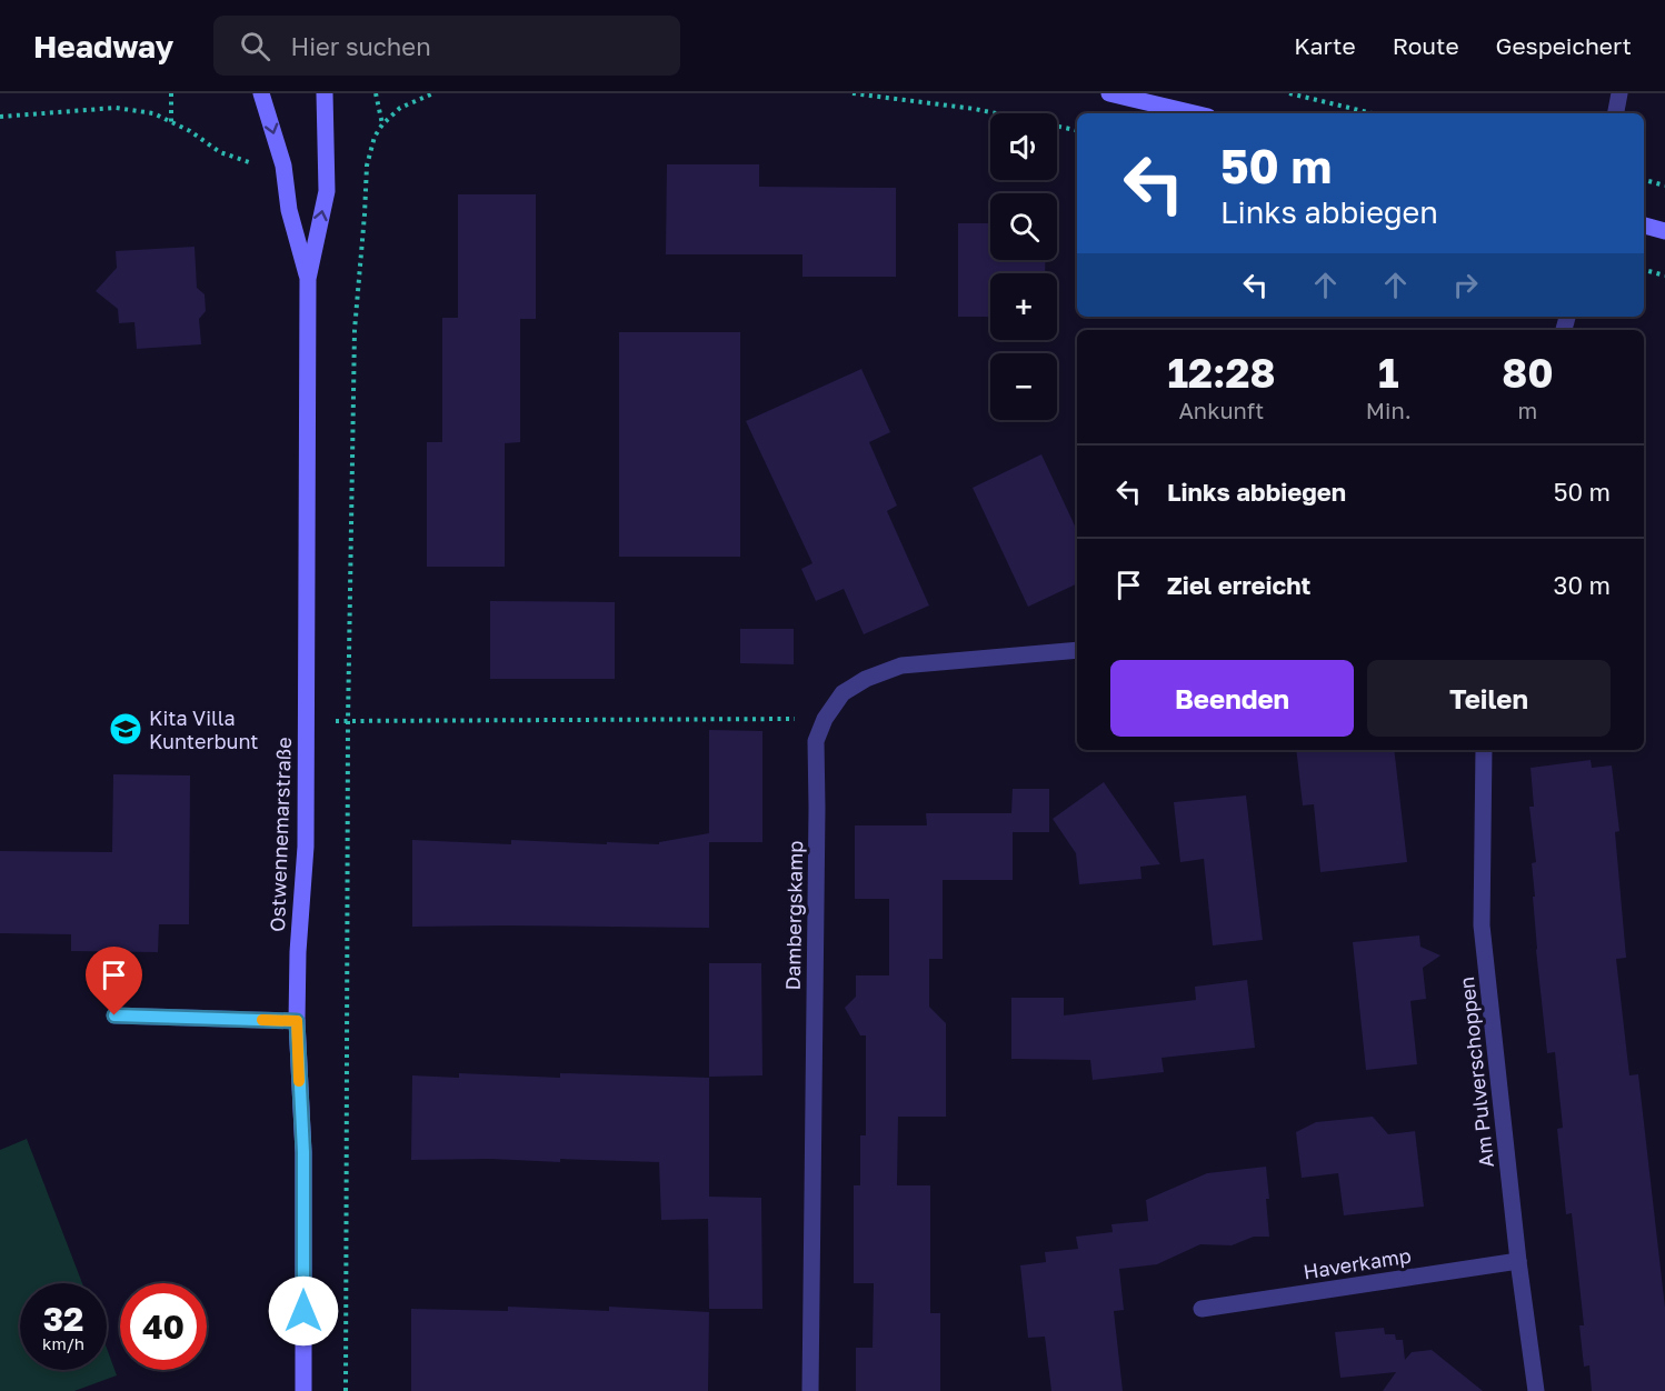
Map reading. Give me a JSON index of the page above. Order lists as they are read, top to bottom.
{
  "streets": {
    "street": [
      "Ostwennemarstraße",
      "Dambergskamp",
      "Am Pulverschoppen",
      "Haverkamp"
    ]
  },
  "crossings": [
    ["Am Pulverschoppen", "Haverkamp"]
  ],
  "places": {
    "school or university": ["Kita Villa Kunterbunt"]
  },
  "page": {
    "header": "Headway",
    "search": "Hier suchen",
    "nav": ["Karte", "Route", "Gespeichert"],
    "map_buttons": ["+", "−"],
    "turn": ["50 m", "Links abbiegen"],
    "eta": [
      "12:28",
      "Ankunft",
      "1",
      "Min.",
      "80",
      "m"
    ],
    "list": [
      {
        "name": "Links abbiegen",
        "value": "50 m"
      },
      {
        "name": "Ziel erreicht",
        "value": "30 m"
      }
    ],
    "buttons": ["Beenden", "Teilen"],
    "speed": "32 km/h",
    "limit": "40"
  }
}
